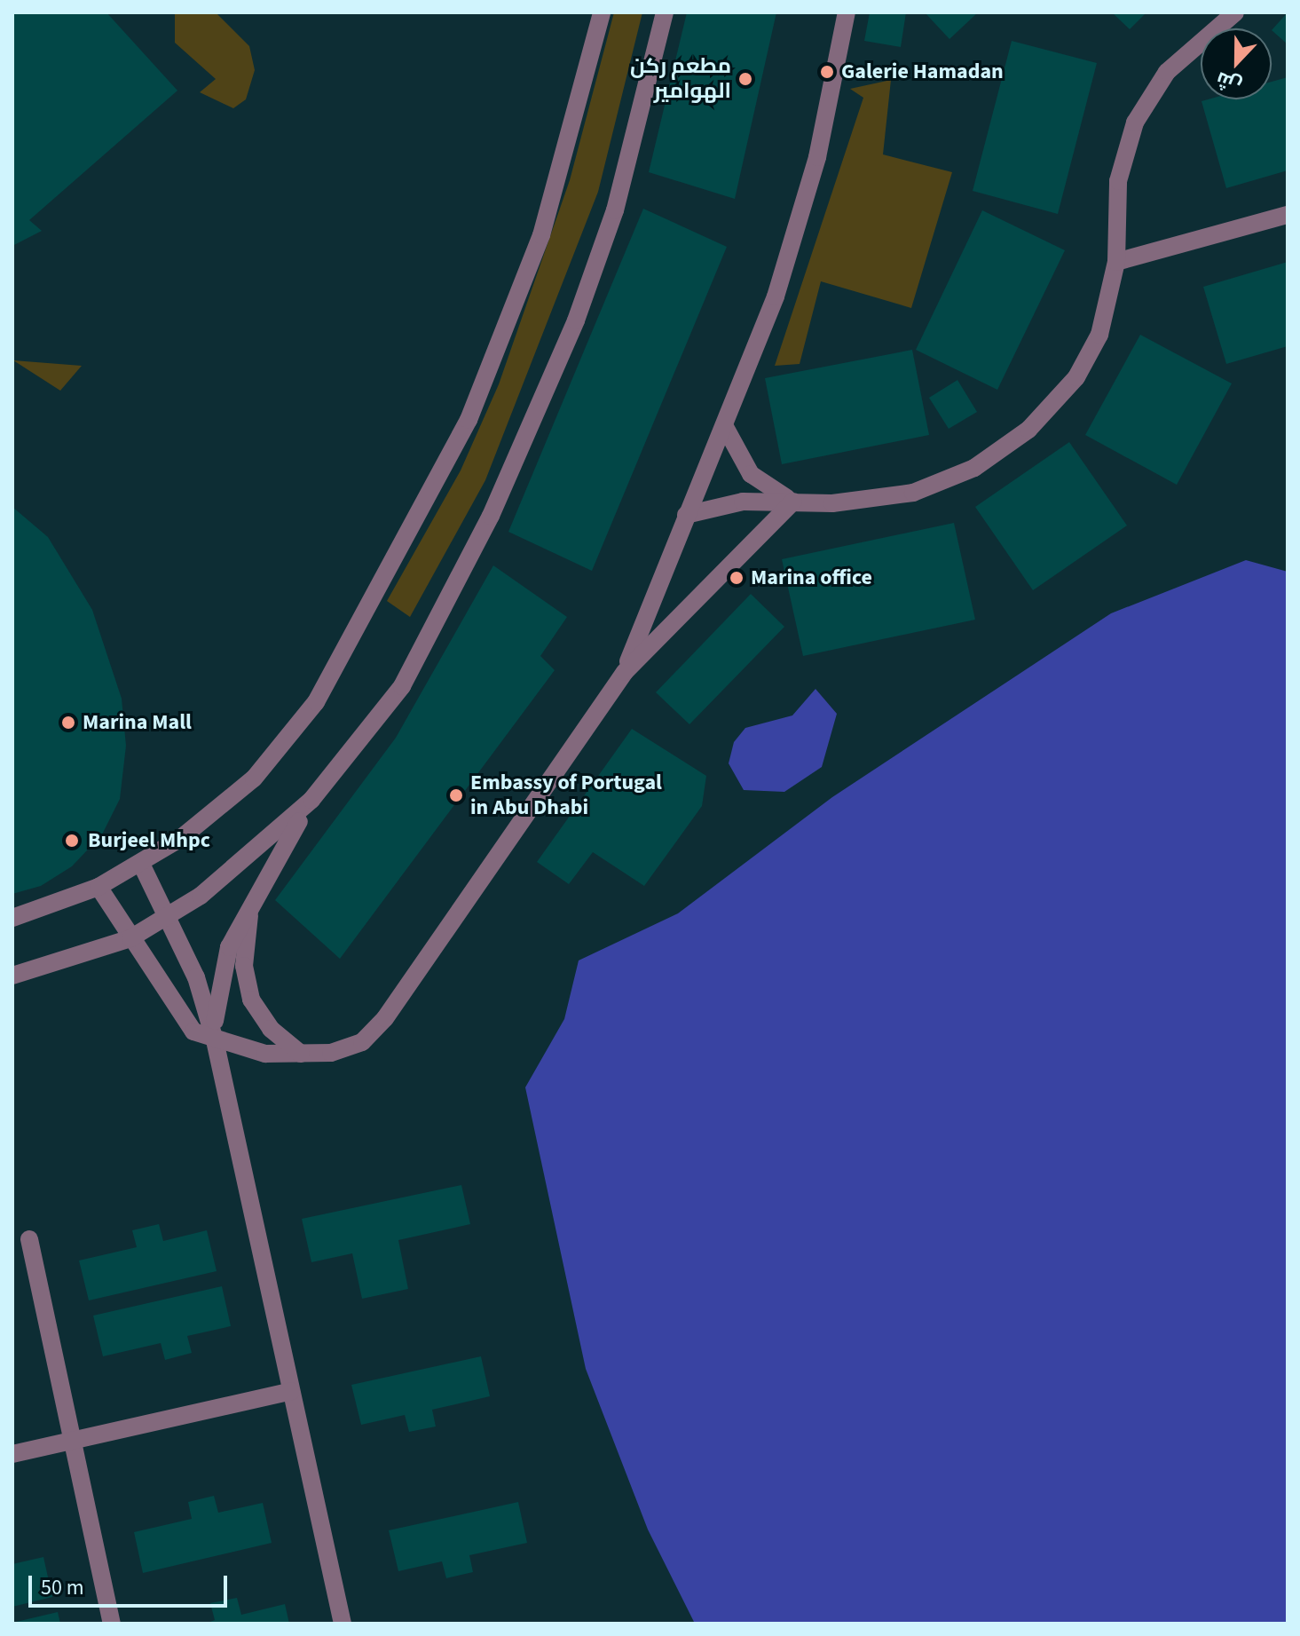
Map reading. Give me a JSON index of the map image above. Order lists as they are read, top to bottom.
{
  "places": [
    "Galerie Hamadan",
    "مطعم ركن الهوامير",
    "Marina office",
    "Marina Mall",
    "Embassy of Portugal in Abu Dhabi",
    "Burjeel Mhpc"
  ],
  "scale_bar": "50 m",
  "north": "bottom"
}
